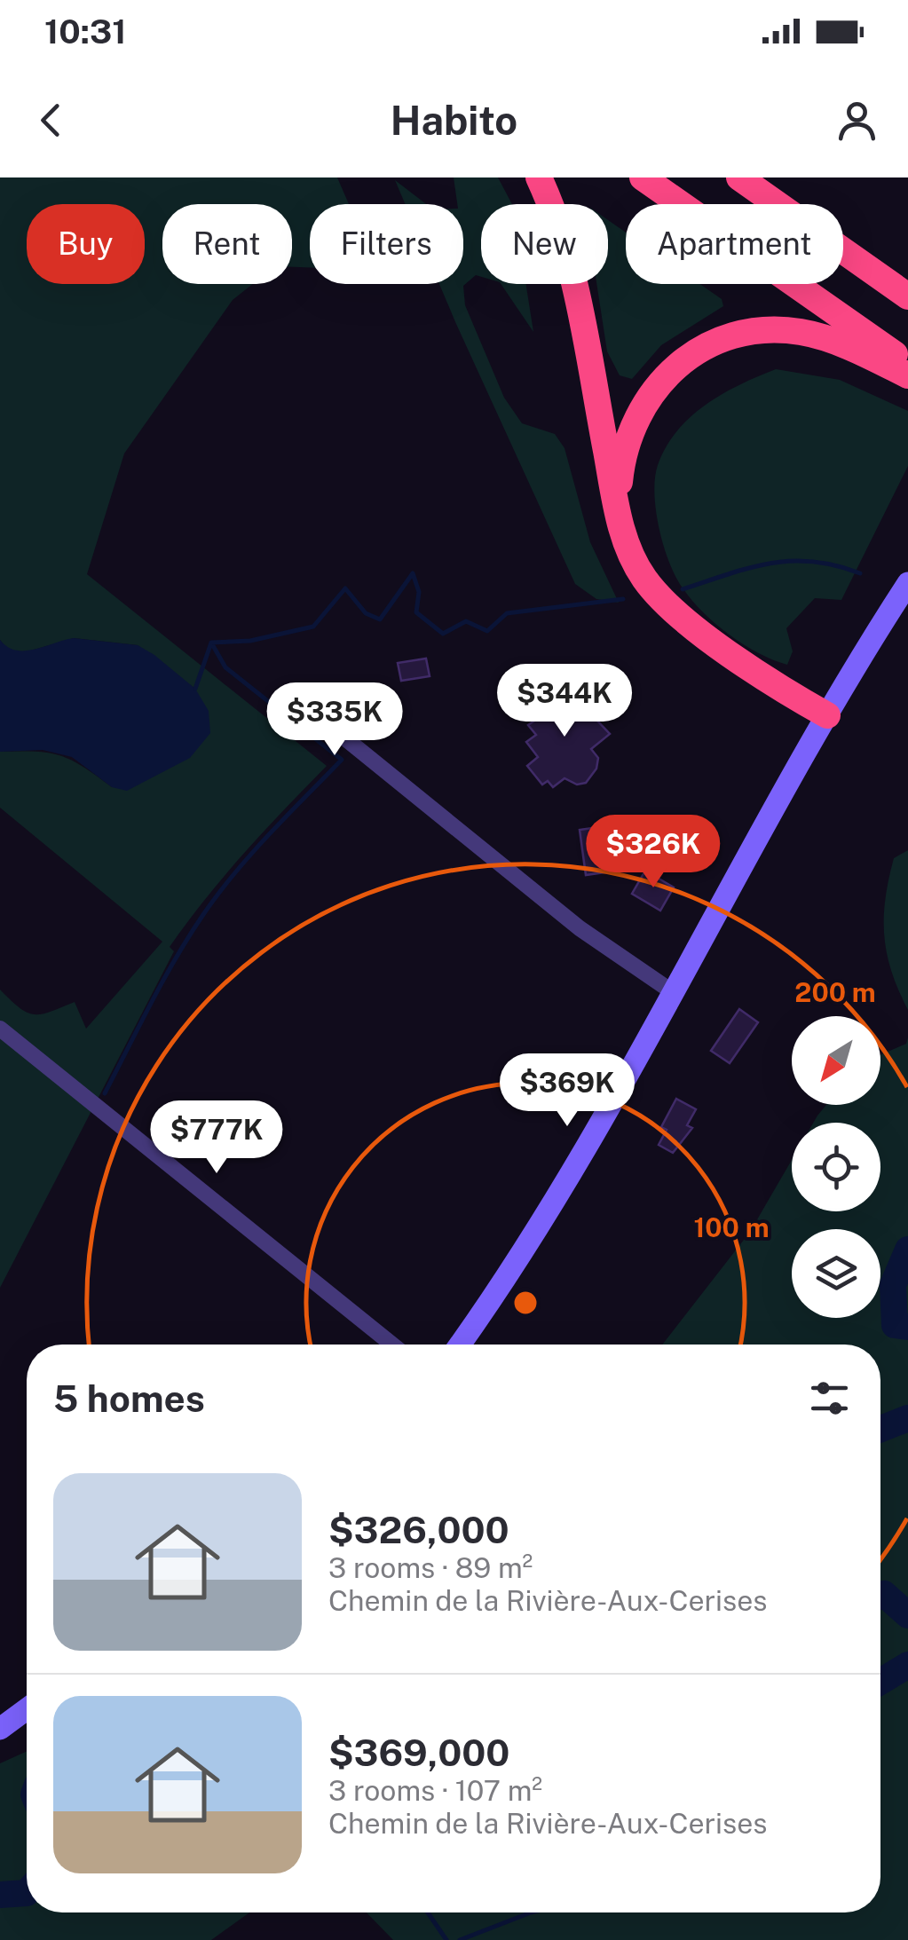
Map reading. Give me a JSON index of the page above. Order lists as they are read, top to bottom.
{
  "north": "bottom left",
  "page": {
    "status": "10:31",
    "header": "Habito",
    "chip": [
      "Buy",
      "Rent",
      "Filters",
      "New",
      "Apartment"
    ],
    "price": [
      "$344K",
      "$335K",
      "$326K",
      "$369K",
      "$777K"
    ],
    "heading": "5 homes",
    "list": [
      {
        "name": "$326,000",
        "note": "3 rooms · 89 m² · Chemin de la Rivière-Aux-Cerises"
      },
      {
        "name": "$369,000",
        "note": "3 rooms · 107 m² · Chemin de la Rivière-Aux-Cerises"
      }
    ]
  },
  "rings": ["200 m", "100 m"]
}
